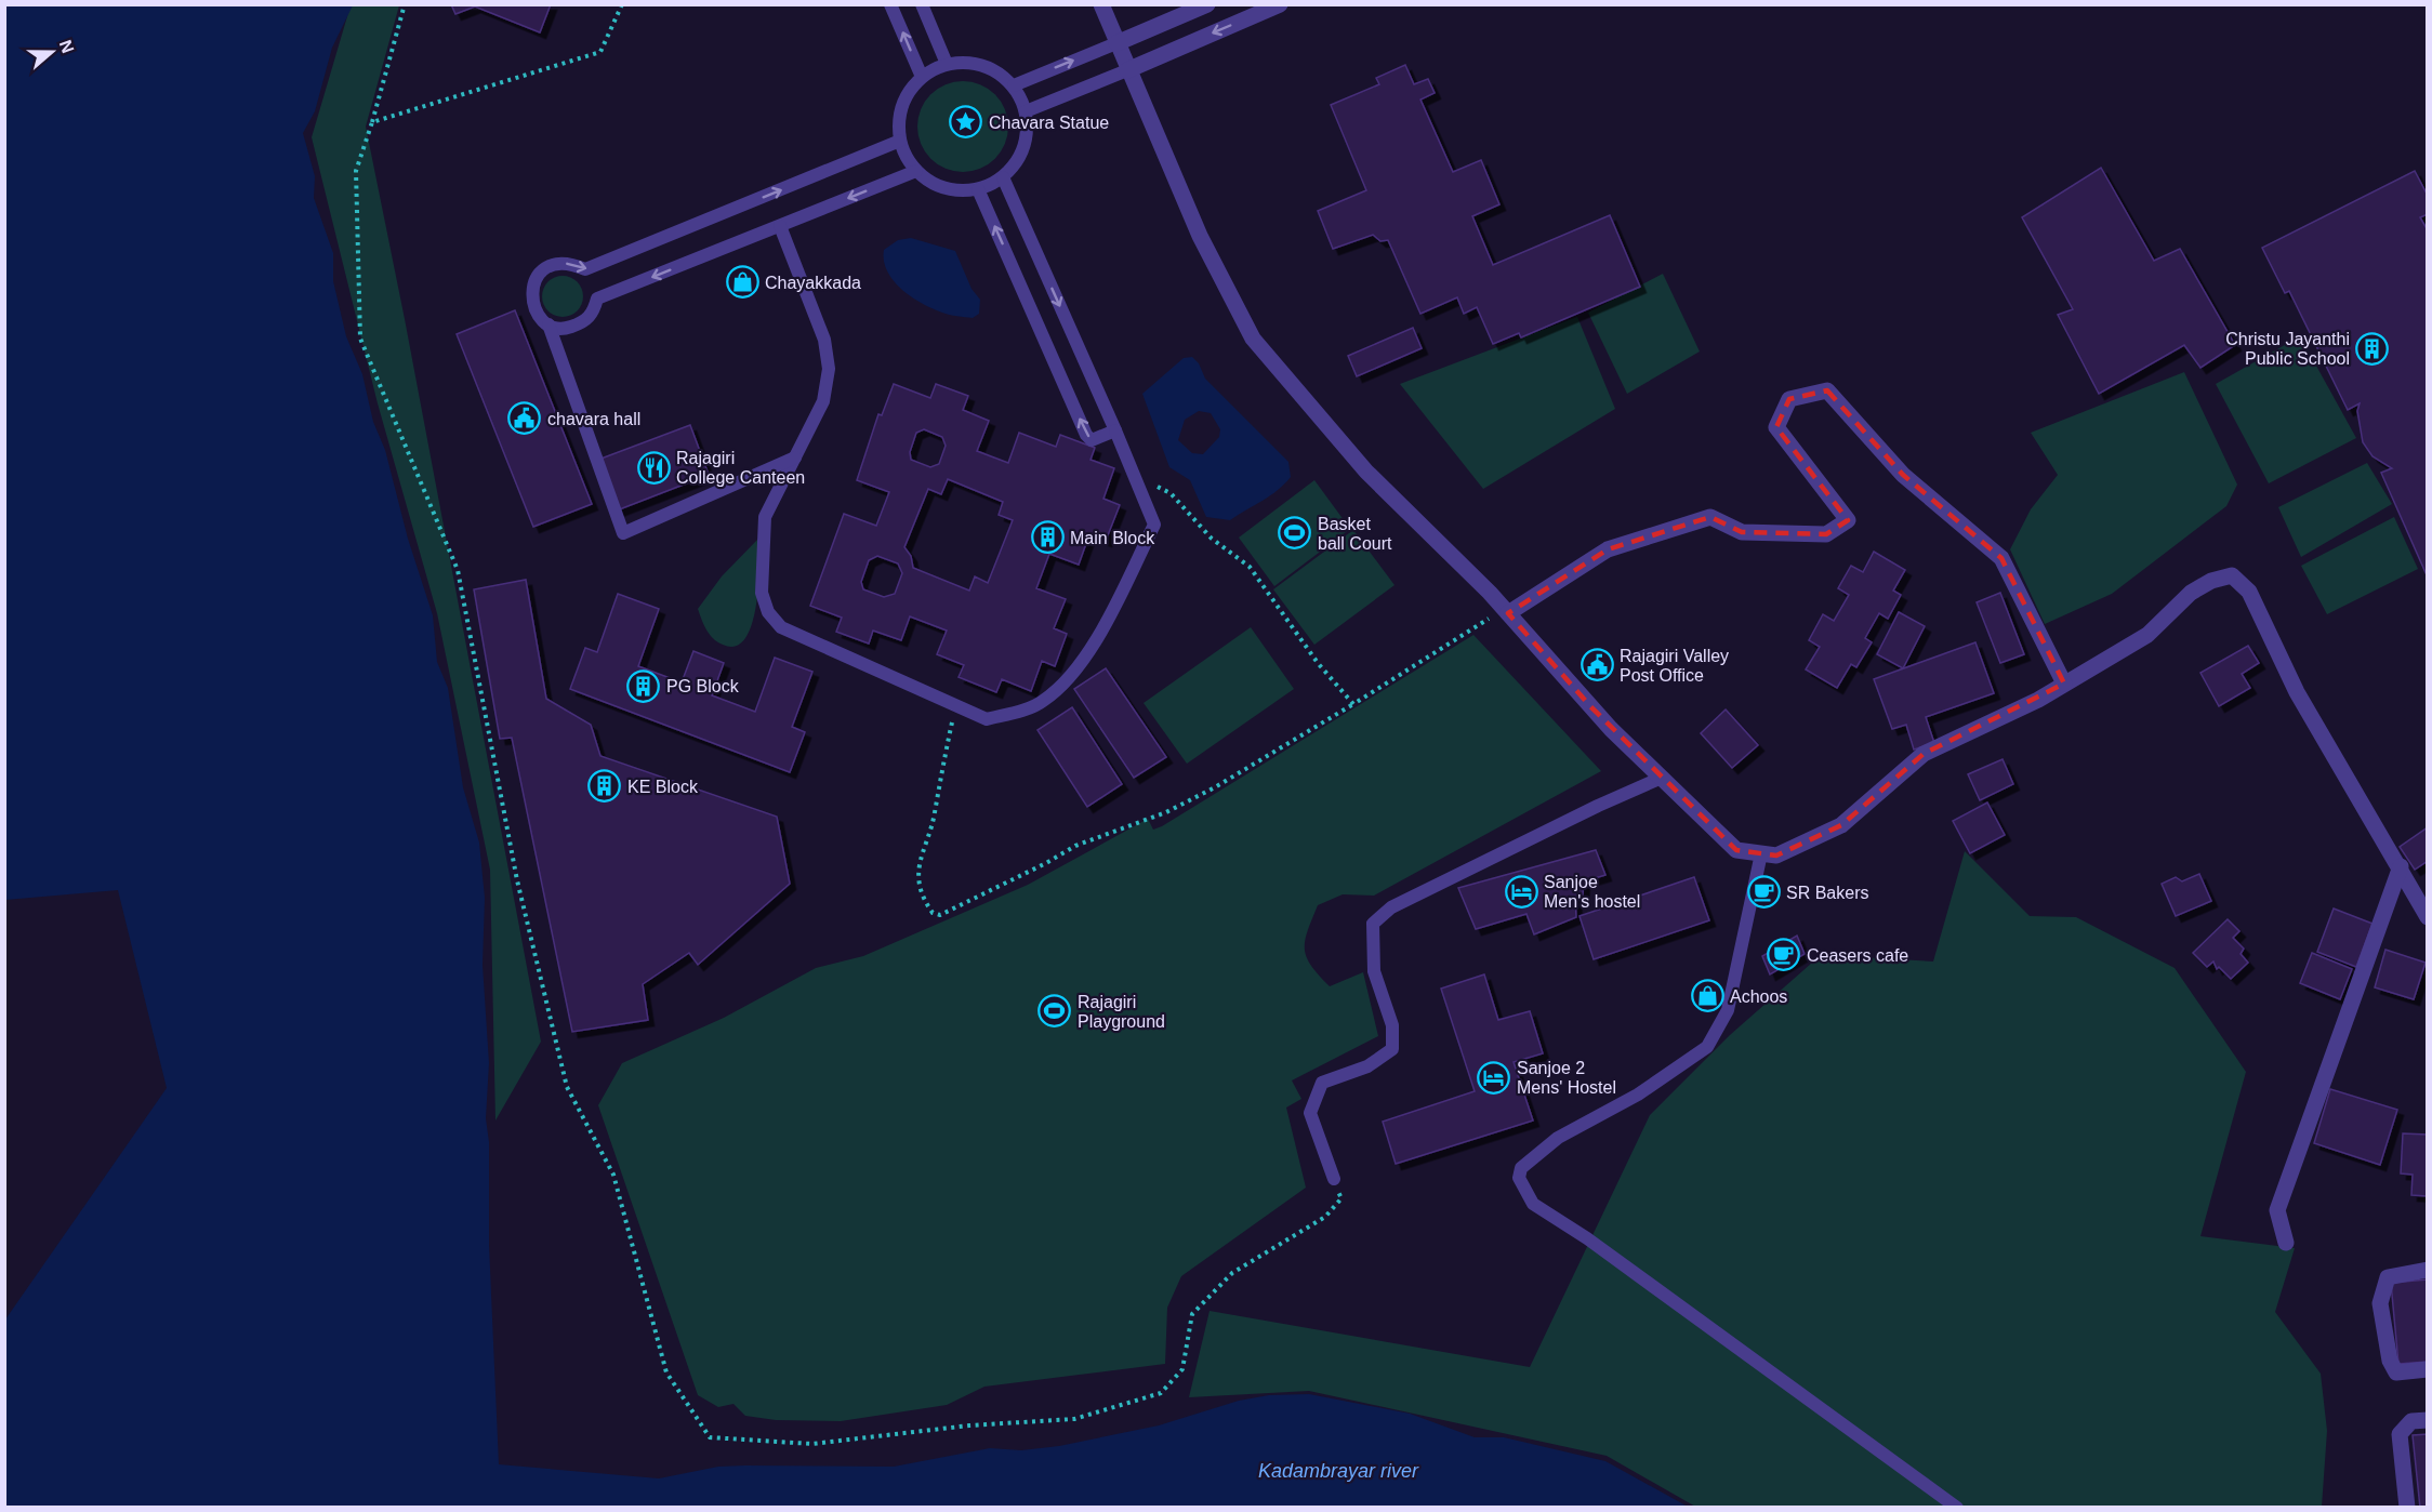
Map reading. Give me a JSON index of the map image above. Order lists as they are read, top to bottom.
{
  "water": ["Kadambrayar river"],
  "places": {
    "place": ["Chavara Statue"],
    "shop": ["Chayakkada", "Achoos"],
    "building": [
      "Christu Jayanthi Public School",
      "Main Block",
      "PG Block",
      "KE Block"
    ],
    "public building": ["chavara hall", "Rajagiri Valley Post Office"],
    "restaurant": ["Rajagiri College Canteen"],
    "sports": ["Basket ball Court", "Rajagiri Playground"],
    "hotel": ["Sanjoe Men's hostel", "Sanjoe 2 Mens' Hostel"],
    "cafe": ["SR Bakers", "Ceasers cafe"]
  },
  "north": "right"
}
